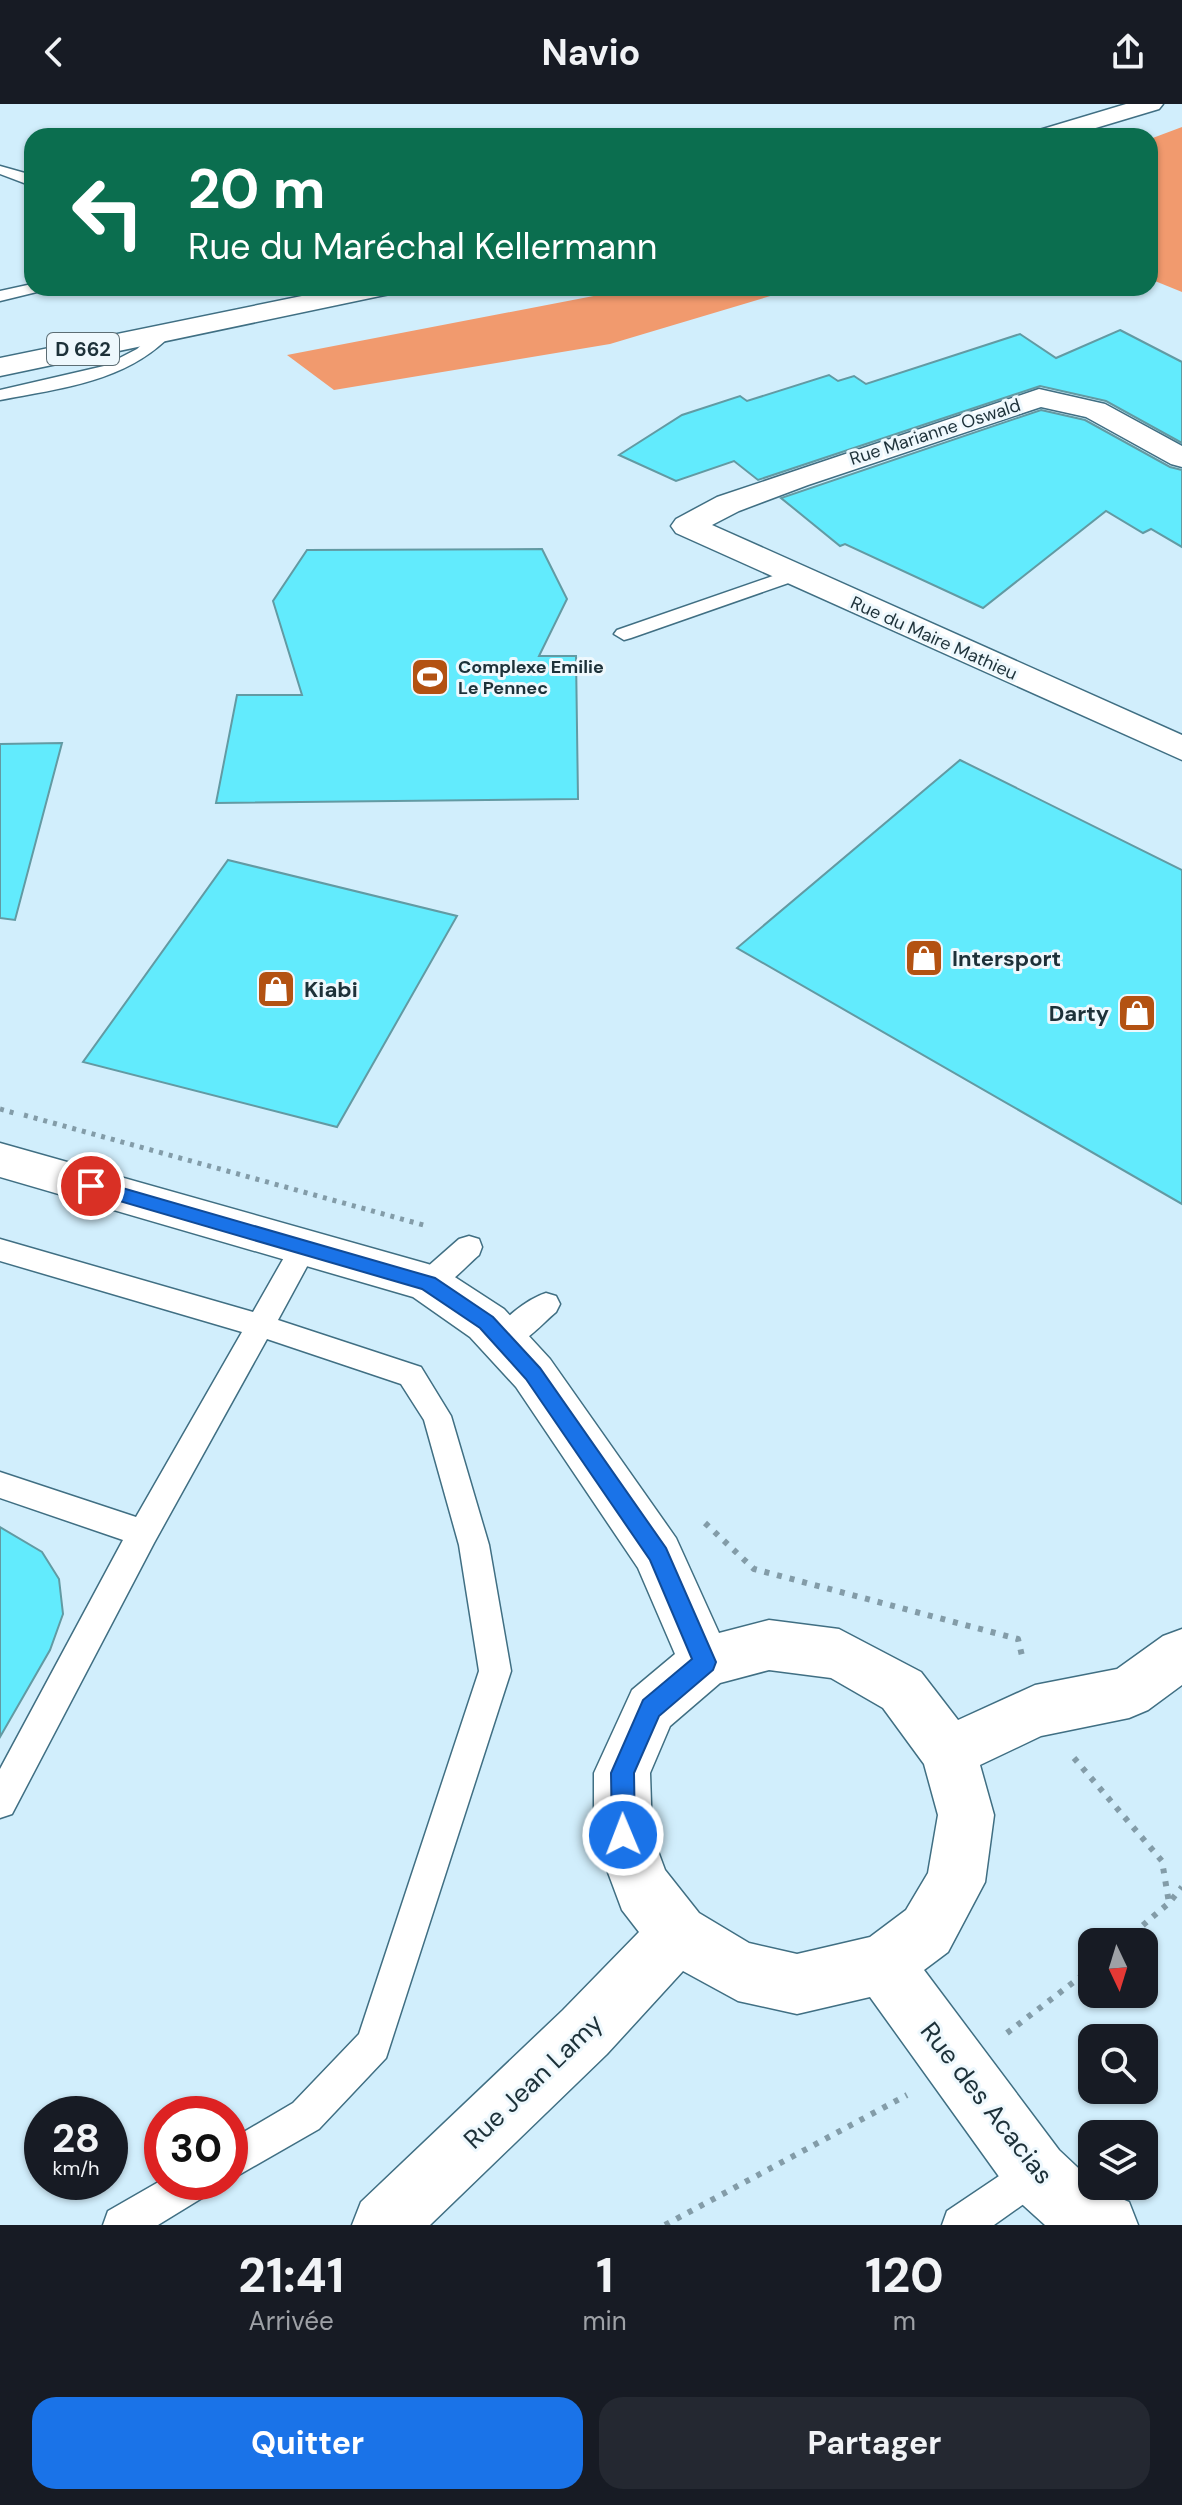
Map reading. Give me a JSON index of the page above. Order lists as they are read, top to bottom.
{
  "streets": {
    "street": [
      "D 662",
      "Rue Marianne Oswald",
      "Rue du Maire Mathieu",
      "Rue Jean Lamy",
      "Rue des Acacias"
    ]
  },
  "crossings": [
    ["Rue Marianne Oswald", "Rue du Maire Mathieu"]
  ],
  "places": {
    "sports": ["Complexe Emilie Le Pennec"],
    "shop": ["Intersport", "Kiabi", "Darty"]
  },
  "north": "bottom",
  "page": {
    "header": "Navio",
    "turn": ["20 m", "Rue du Maréchal Kellermann"],
    "speed": "28 km/h",
    "limit": "30",
    "eta": [
      "21:41",
      "Arrivée",
      "1",
      "min",
      "120",
      "m"
    ],
    "buttons": ["Quitter", "Partager"]
  }
}
